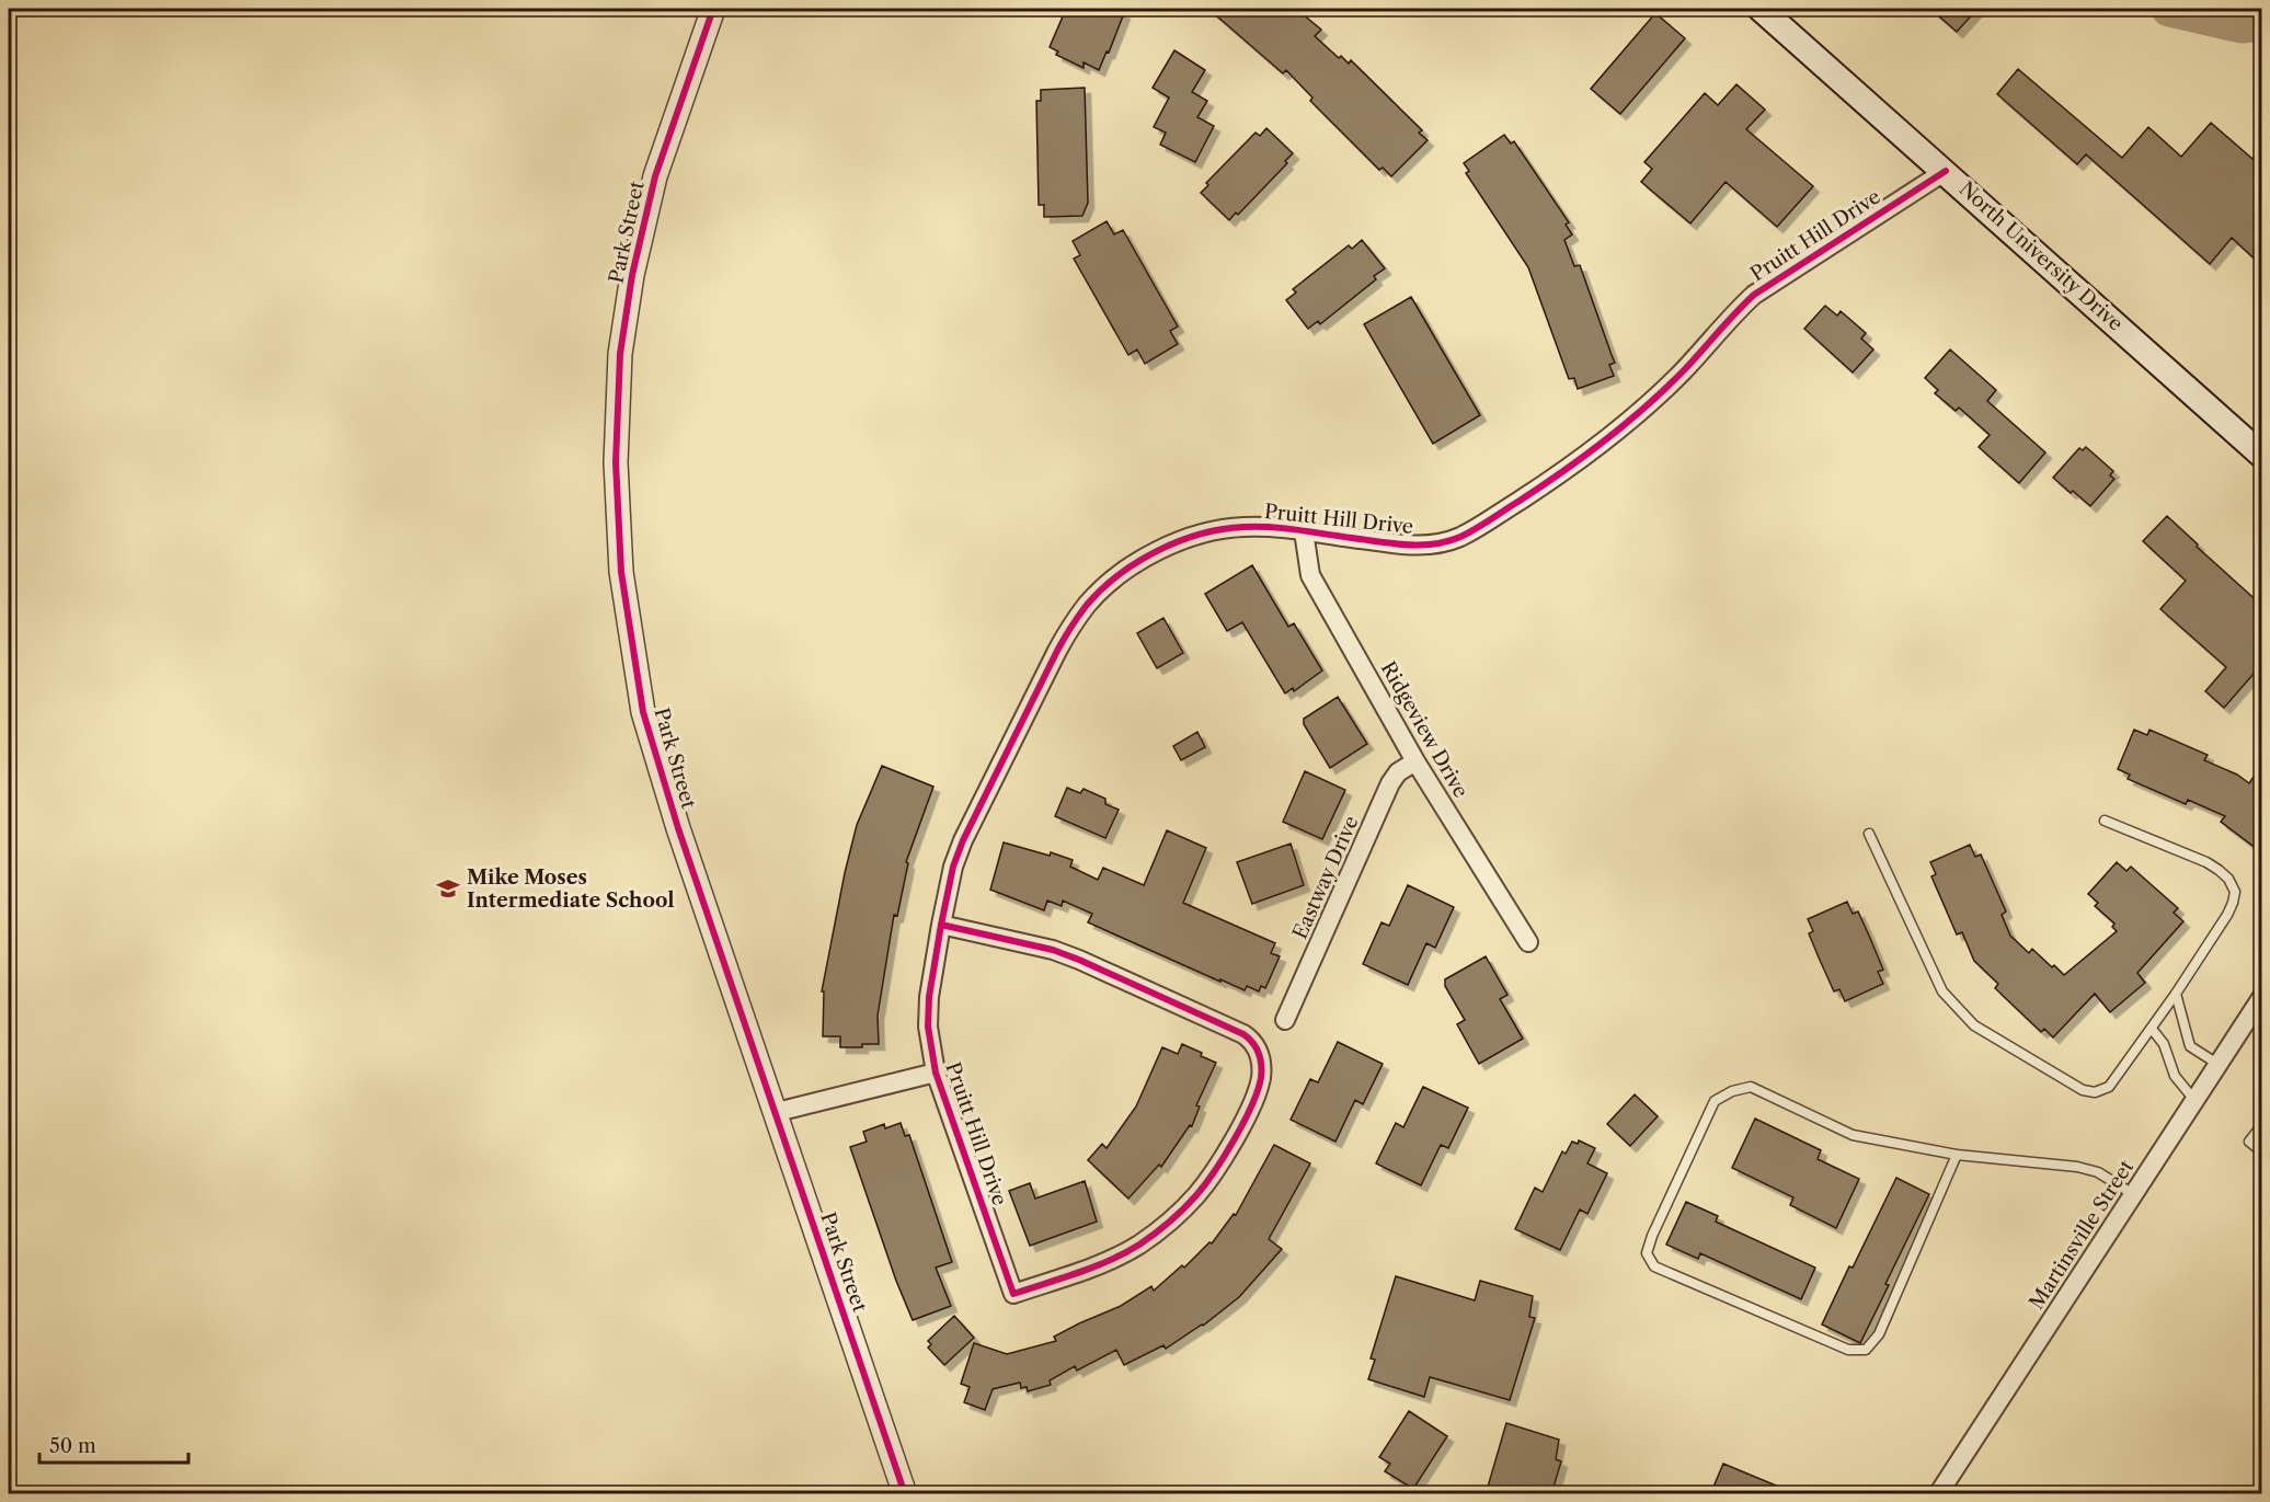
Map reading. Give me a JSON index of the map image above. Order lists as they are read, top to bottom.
{
  "streets": {
    "main road": ["North University Drive"],
    "street": [
      "Park Street",
      "Pruitt Hill Drive",
      "Ridgeview Drive",
      "Eastway Drive",
      "Martinsville Street"
    ]
  },
  "crossings": [
    ["Park Street", "Pruitt Hill Drive"],
    ["Pruitt Hill Drive", "North University Drive"],
    ["Pruitt Hill Drive", "Ridgeview Drive"],
    ["Ridgeview Drive", "Eastway Drive"]
  ],
  "places": {
    "school or university": ["Mike Moses Intermediate School"]
  },
  "scale_bar": "50 m"
}
